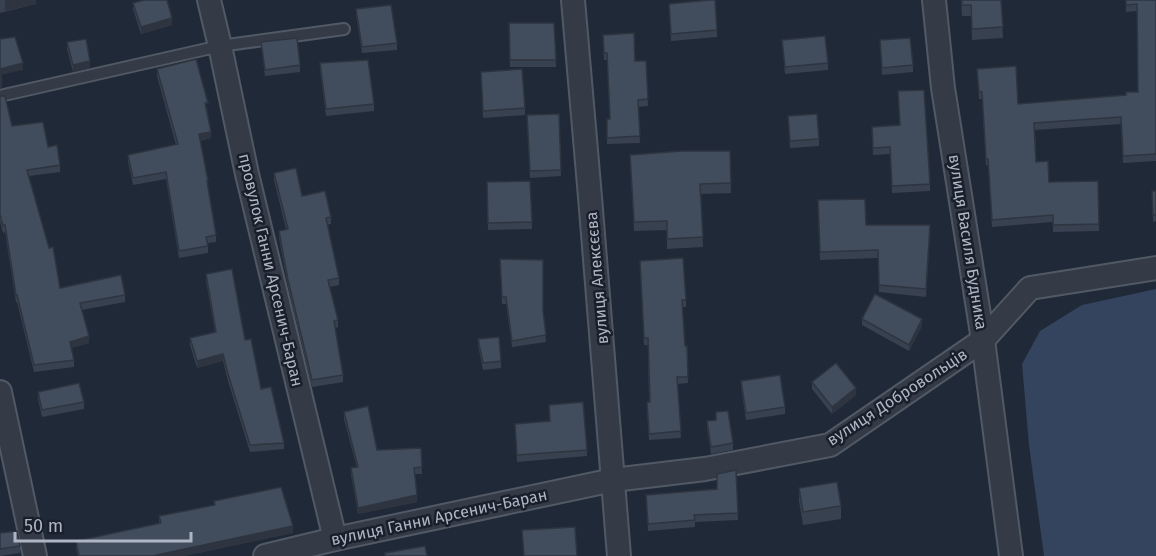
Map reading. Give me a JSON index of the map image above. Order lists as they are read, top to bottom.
{
  "streets": {
    "street": [
      "вулиця Василя Будника",
      "провулок Ганни Арсенич-Баран",
      "вулиця Алексєєва",
      "вулиця Добровольців",
      "вулиця Ганни Арсенич-Баран"
    ]
  },
  "crossings": [
    ["вулиця Василя Будника", "вулиця Добровольців"],
    ["провулок Ганни Арсенич-Баран", "вулиця Ганни Арсенич-Баран"],
    ["вулиця Алексєєва", "вулиця Добровольців"],
    ["вулиця Алексєєва", "вулиця Ганни Арсенич-Баран"],
    ["вулиця Добровольців", "вулиця Ганни Арсенич-Баран"]
  ],
  "scale_bar": "50 m"
}
